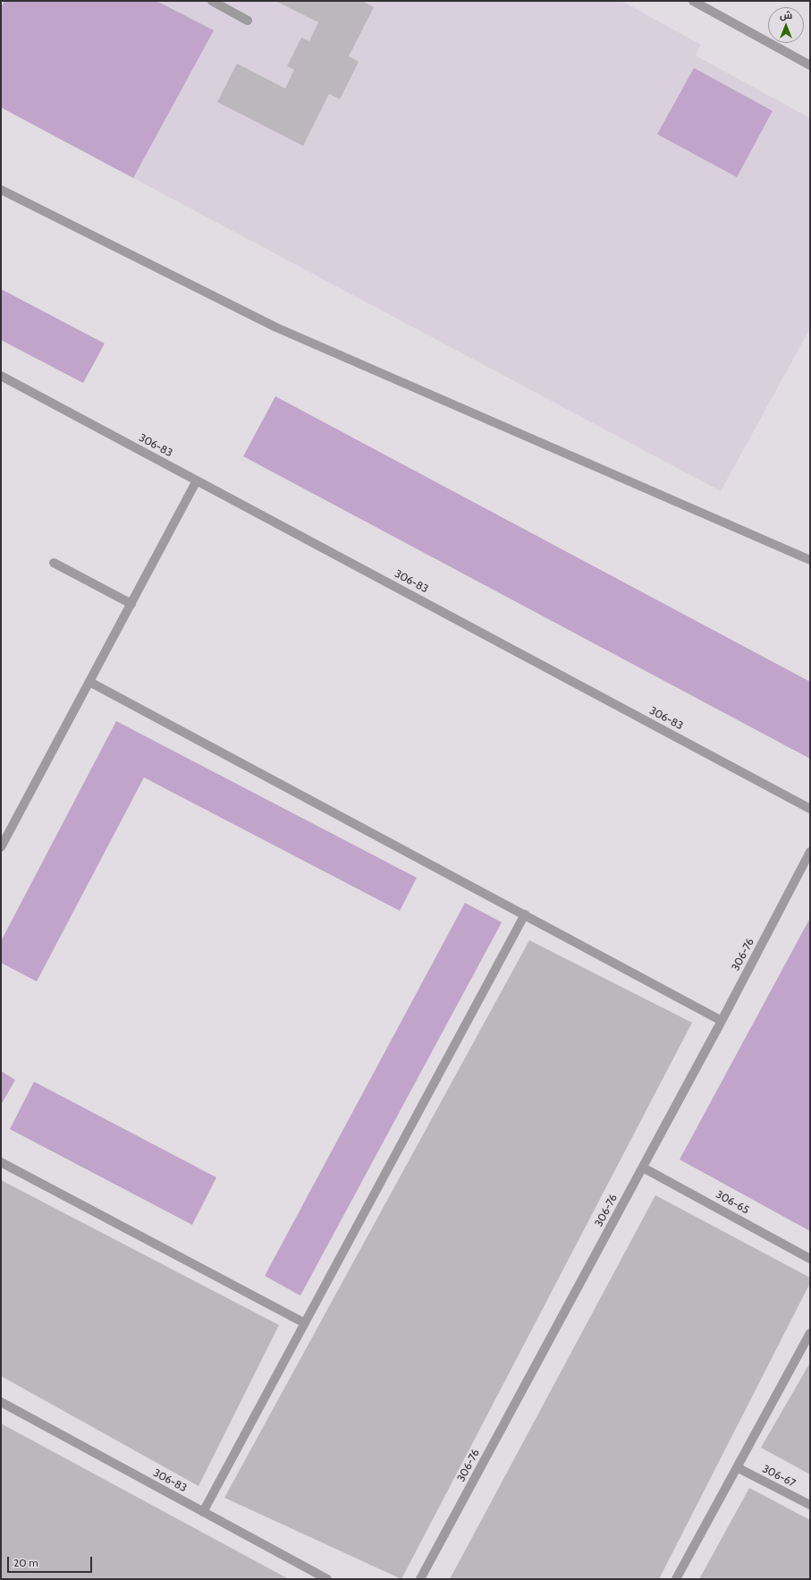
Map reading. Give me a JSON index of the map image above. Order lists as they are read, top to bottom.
{
  "streets": {
    "street": [
      "306-83",
      "306-76",
      "306-65",
      "306-67"
    ]
  },
  "crossings": [
    ["306-76", "306-65"]
  ],
  "scale_bar": "20 m",
  "north": "top"
}
